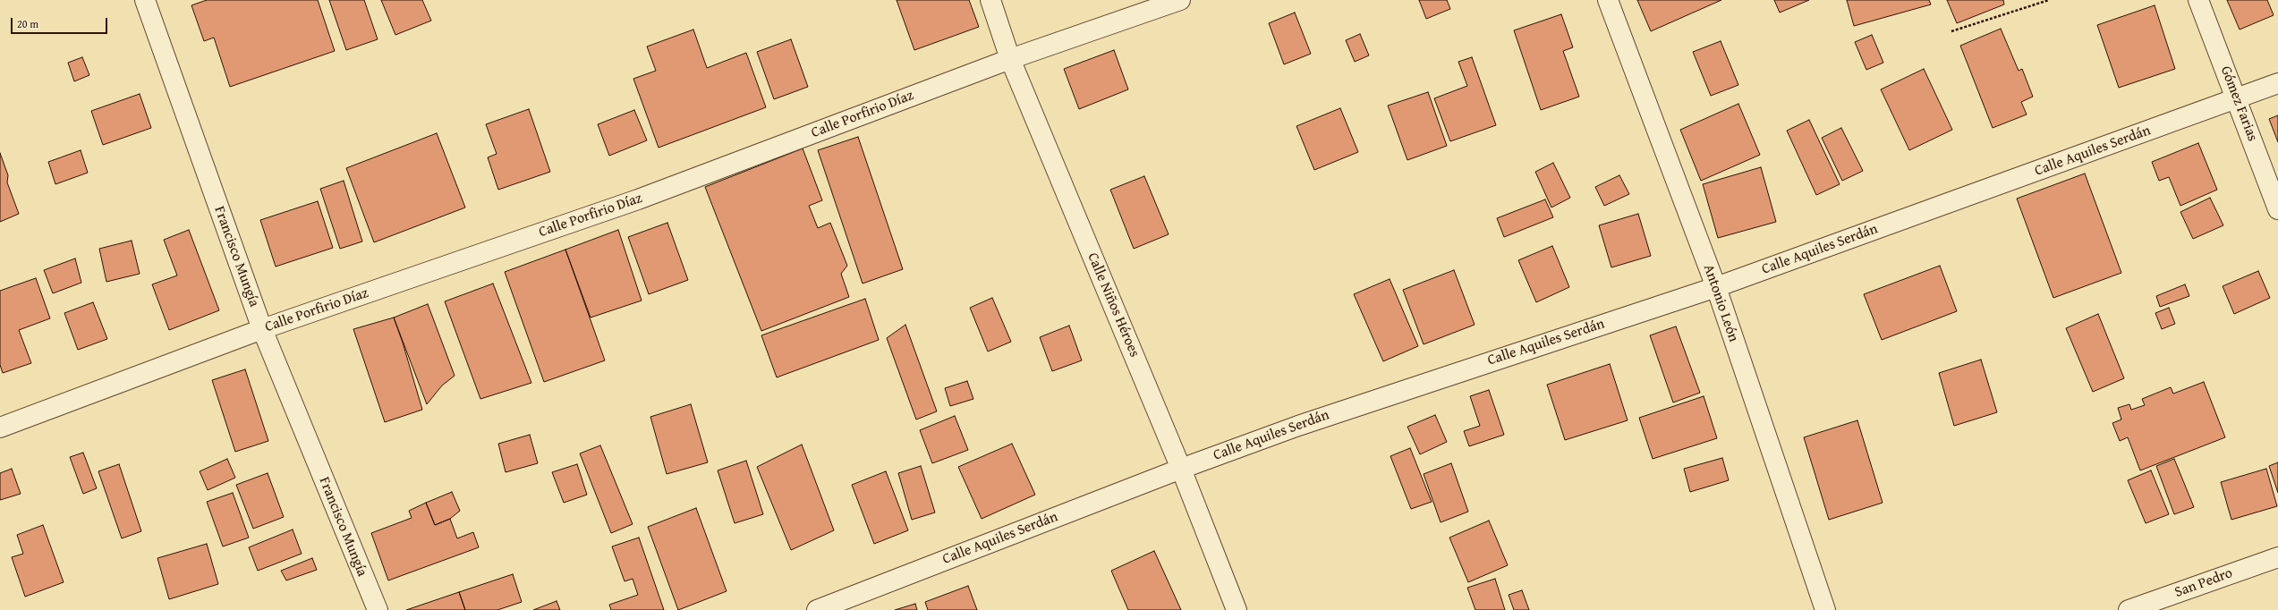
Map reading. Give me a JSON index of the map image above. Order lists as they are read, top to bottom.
{
  "streets": {
    "street": [
      "Gómez Farias",
      "Calle Porfirio Díaz",
      "Calle Aquiles Serdán",
      "Francisco Mungía",
      "Antonio León",
      "Calle Niños Héroes",
      "San Pedro"
    ]
  },
  "crossings": [
    ["Gómez Farias", "Calle Aquiles Serdán"],
    ["Calle Porfirio Díaz", "Francisco Mungía"],
    ["Calle Porfirio Díaz", "Calle Niños Héroes"],
    ["Calle Aquiles Serdán", "Antonio León"],
    ["Calle Aquiles Serdán", "Calle Niños Héroes"]
  ],
  "scale_bar": "20 m"
}
